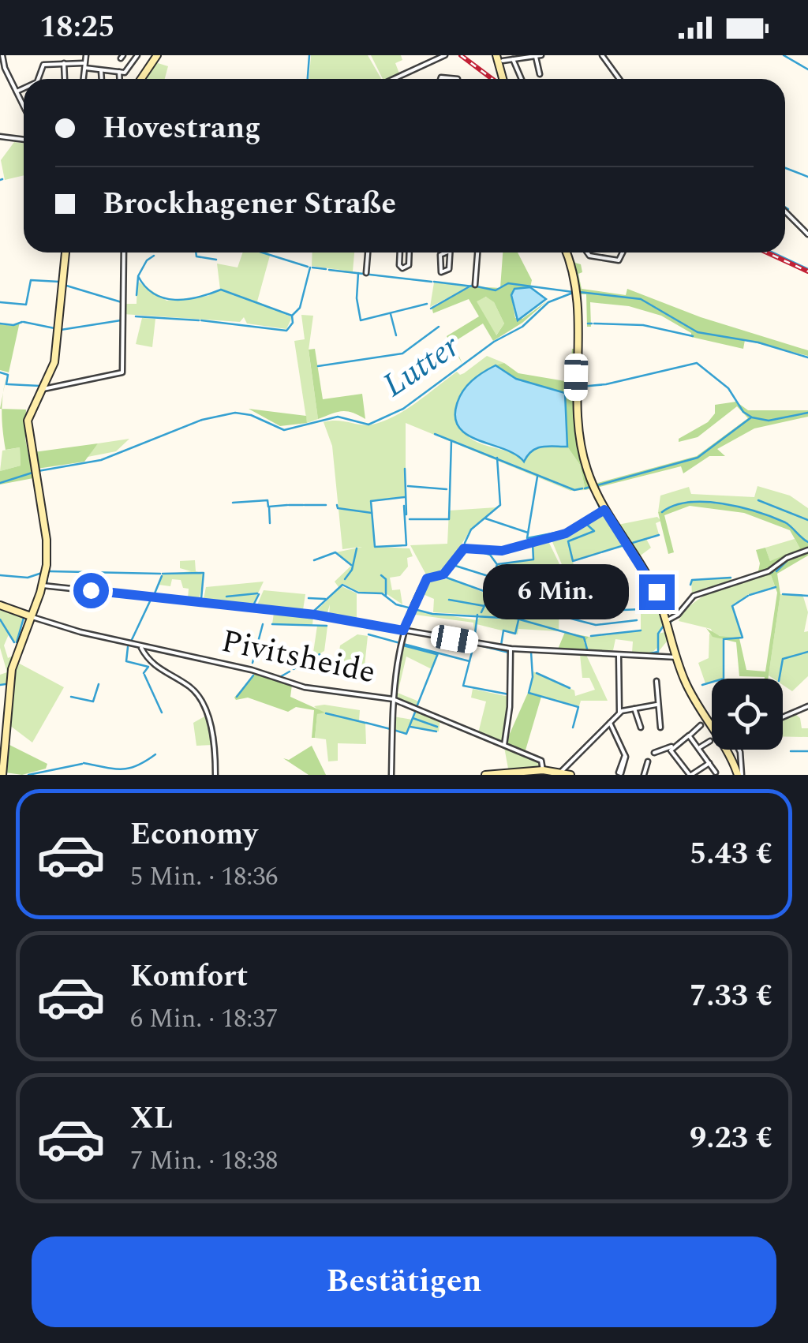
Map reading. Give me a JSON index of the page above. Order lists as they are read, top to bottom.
{
  "streets": {
    "street": ["Pivitsheide"]
  },
  "water": ["Lutter"],
  "page": {
    "status": "18:25",
    "banner": ["Hovestrang", "Brockhagener Straße"],
    "bubble": "6 Min.",
    "list": [
      {
        "name": "Economy",
        "note": "5 Min. · 18:36",
        "value": "5.43 €"
      },
      {
        "name": "Komfort",
        "note": "6 Min. · 18:37",
        "value": "7.33 €"
      },
      {
        "name": "XL",
        "note": "7 Min. · 18:38",
        "value": "9.23 €"
      }
    ],
    "buttons": "Bestätigen"
  }
}
